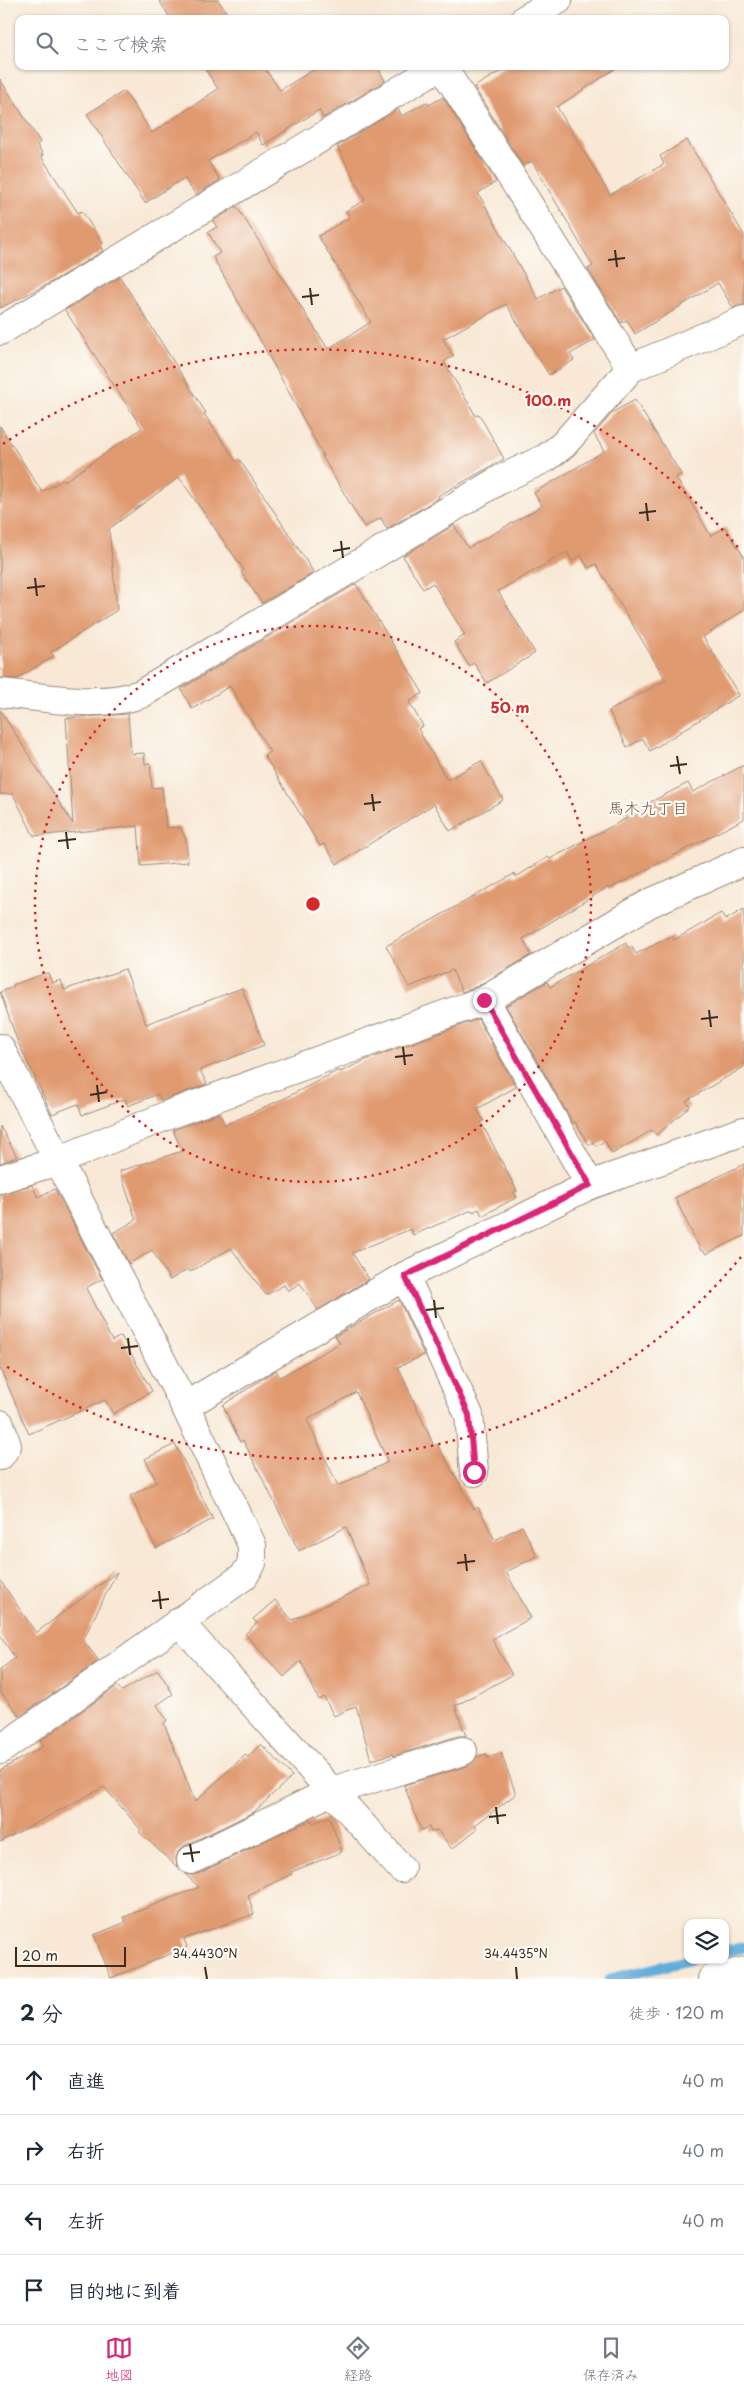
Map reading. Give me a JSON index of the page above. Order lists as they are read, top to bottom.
{
  "districts": ["馬木九丁目"],
  "scale_bar": "20 m",
  "page": {
    "search": "ここで検索",
    "scale": "20 m",
    "heading": ["2 分", "徒歩 · 120 m"],
    "list": [
      ["直進", "40 m"],
      ["右折", "40 m"],
      ["左折", "40 m"],
      "目的地に到着"
    ],
    "nav": ["地図", "経路", "保存済み"]
  },
  "coordinates": ["34.4430°N", "34.4435°N"],
  "rings": ["100 m", "50 m"]
}
